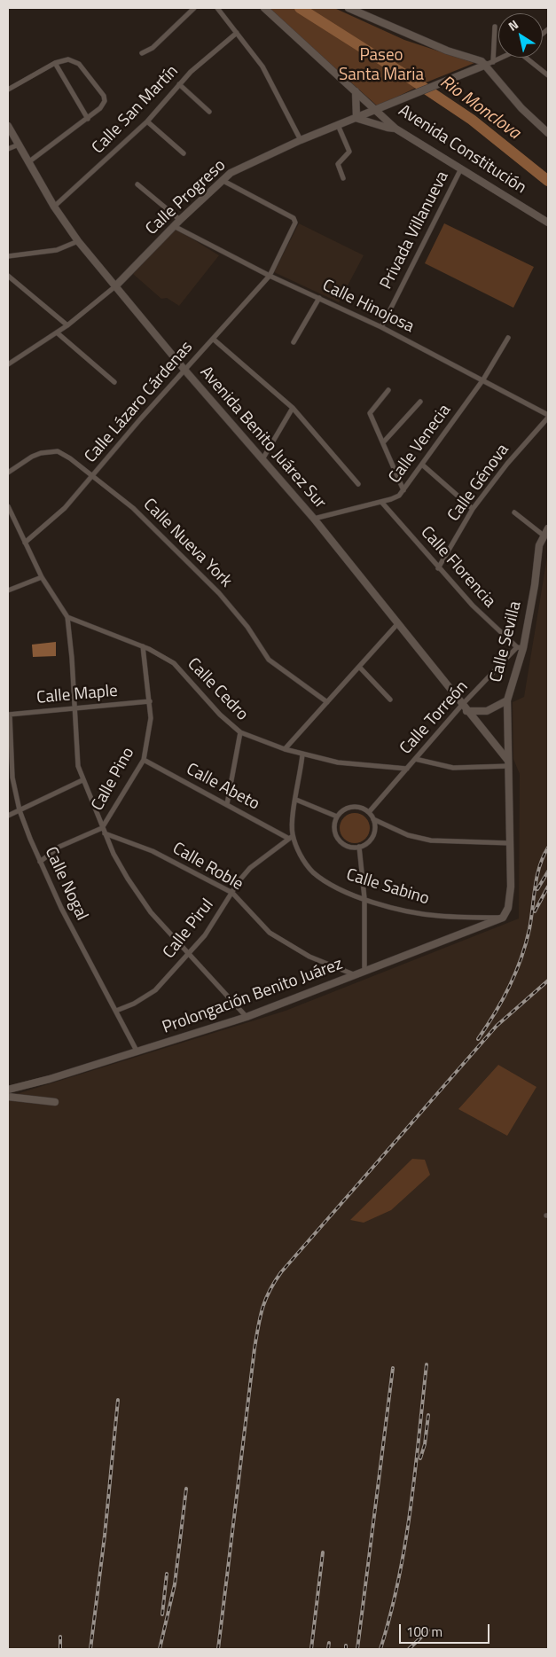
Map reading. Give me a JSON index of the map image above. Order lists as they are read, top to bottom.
{
  "streets": {
    "street": [
      "Calle San Martín",
      "Avenida Constitución",
      "Calle Progreso",
      "Privada Villanueva",
      "Calle Hinojosa",
      "Calle Lázaro Cárdenas",
      "Avenida Benito Juárez Sur",
      "Calle Venecia",
      "Calle Génova",
      "Calle Nueva York",
      "Calle Florencia",
      "Calle Sevilla",
      "Calle Cedro",
      "Calle Maple",
      "Calle Torreón",
      "Calle Pino",
      "Calle Abeto",
      "Calle Roble",
      "Calle Nogal",
      "Calle Sabino",
      "Calle Pirul",
      "Prolongación Benito Juárez"
    ]
  },
  "crossings": [
    ["Calle San Martín", "Avenida Benito Juárez Sur"],
    ["Avenida Constitución", "Calle Progreso"],
    ["Avenida Constitución", "Privada Villanueva"],
    ["Calle Progreso", "Calle Hinojosa"],
    ["Calle Progreso", "Calle Lázaro Cárdenas"],
    ["Calle Progreso", "Avenida Benito Juárez Sur"],
    ["Privada Villanueva", "Calle Hinojosa"],
    ["Calle Hinojosa", "Calle Lázaro Cárdenas"],
    ["Calle Hinojosa", "Calle Venecia"],
    ["Calle Hinojosa", "Calle Génova"],
    ["Calle Lázaro Cárdenas", "Avenida Benito Juárez Sur"],
    ["Calle Lázaro Cárdenas", "Calle Nueva York"],
    ["Avenida Benito Juárez Sur", "Calle Venecia"],
    ["Avenida Benito Juárez Sur", "Calle Sevilla"],
    ["Avenida Benito Juárez Sur", "Calle Torreón"],
    ["Calle Venecia", "Calle Florencia"],
    ["Calle Génova", "Calle Florencia"],
    ["Calle Florencia", "Calle Sevilla"],
    ["Calle Florencia", "Calle Torreón"],
    ["Calle Sevilla", "Calle Torreón"],
    ["Calle Cedro", "Calle Torreón"],
    ["Calle Cedro", "Calle Pino"],
    ["Calle Cedro", "Calle Sabino"],
    ["Calle Maple", "Calle Pino"],
    ["Calle Maple", "Calle Nogal"],
    ["Calle Pino", "Calle Abeto"],
    ["Calle Pino", "Calle Nogal"],
    ["Calle Abeto", "Calle Sabino"],
    ["Calle Abeto", "Calle Pirul"],
    ["Calle Roble", "Calle Pirul"],
    ["Calle Roble", "Prolongación Benito Juárez"],
    ["Calle Nogal", "Calle Pirul"],
    ["Calle Nogal", "Prolongación Benito Juárez"],
    ["Calle Sabino", "Calle Pirul"],
    ["Calle Sabino", "Prolongación Benito Juárez"]
  ],
  "water": ["Rio Monclova"],
  "parks": ["Paseo Santa Maria"],
  "scale_bar": "100 m",
  "north": "top left"
}
